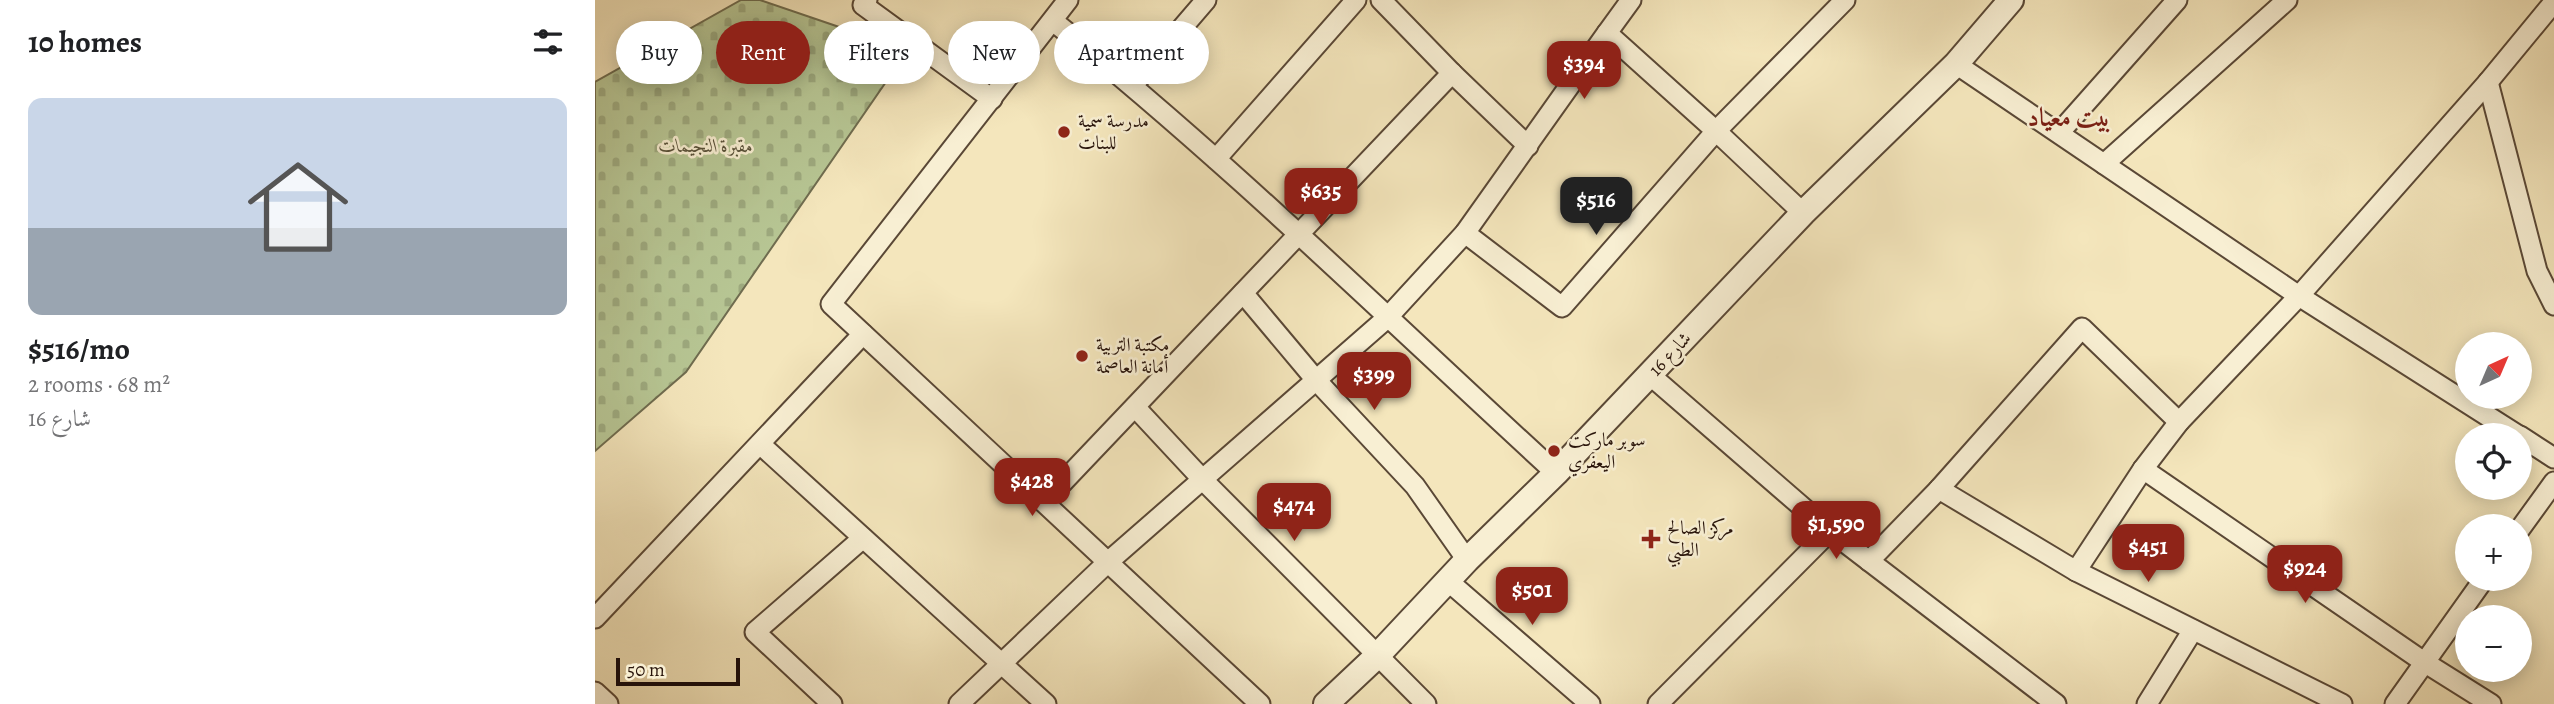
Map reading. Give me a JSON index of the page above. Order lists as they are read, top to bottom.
{
  "streets": {
    "street": ["شارع 16"]
  },
  "districts": ["بيت معياد"],
  "parks": ["مقبرة النجيمات"],
  "places": {
    "other": ["مدرسة سمية للبنات", "مكتبة التربية أمانة العاصمة", "سوبر ماركت اليعفري"],
    "health": ["مركز الصالح الطبي"]
  },
  "scale_bar": "50 m",
  "north": "top right",
  "page": {
    "heading": "10 homes",
    "chip": [
      "Buy",
      "Rent",
      "Filters",
      "New",
      "Apartment"
    ],
    "price": [
      "$394",
      "$635",
      "$516",
      "$399",
      "$428",
      "$474",
      "$1,590",
      "$451",
      "$924",
      "$501"
    ],
    "list": [
      {
        "name": "$516/mo",
        "note": "2 rooms · 68 m² · شارع 16"
      }
    ],
    "map_buttons": ["+", "−"],
    "scale": "50 m"
  }
}
